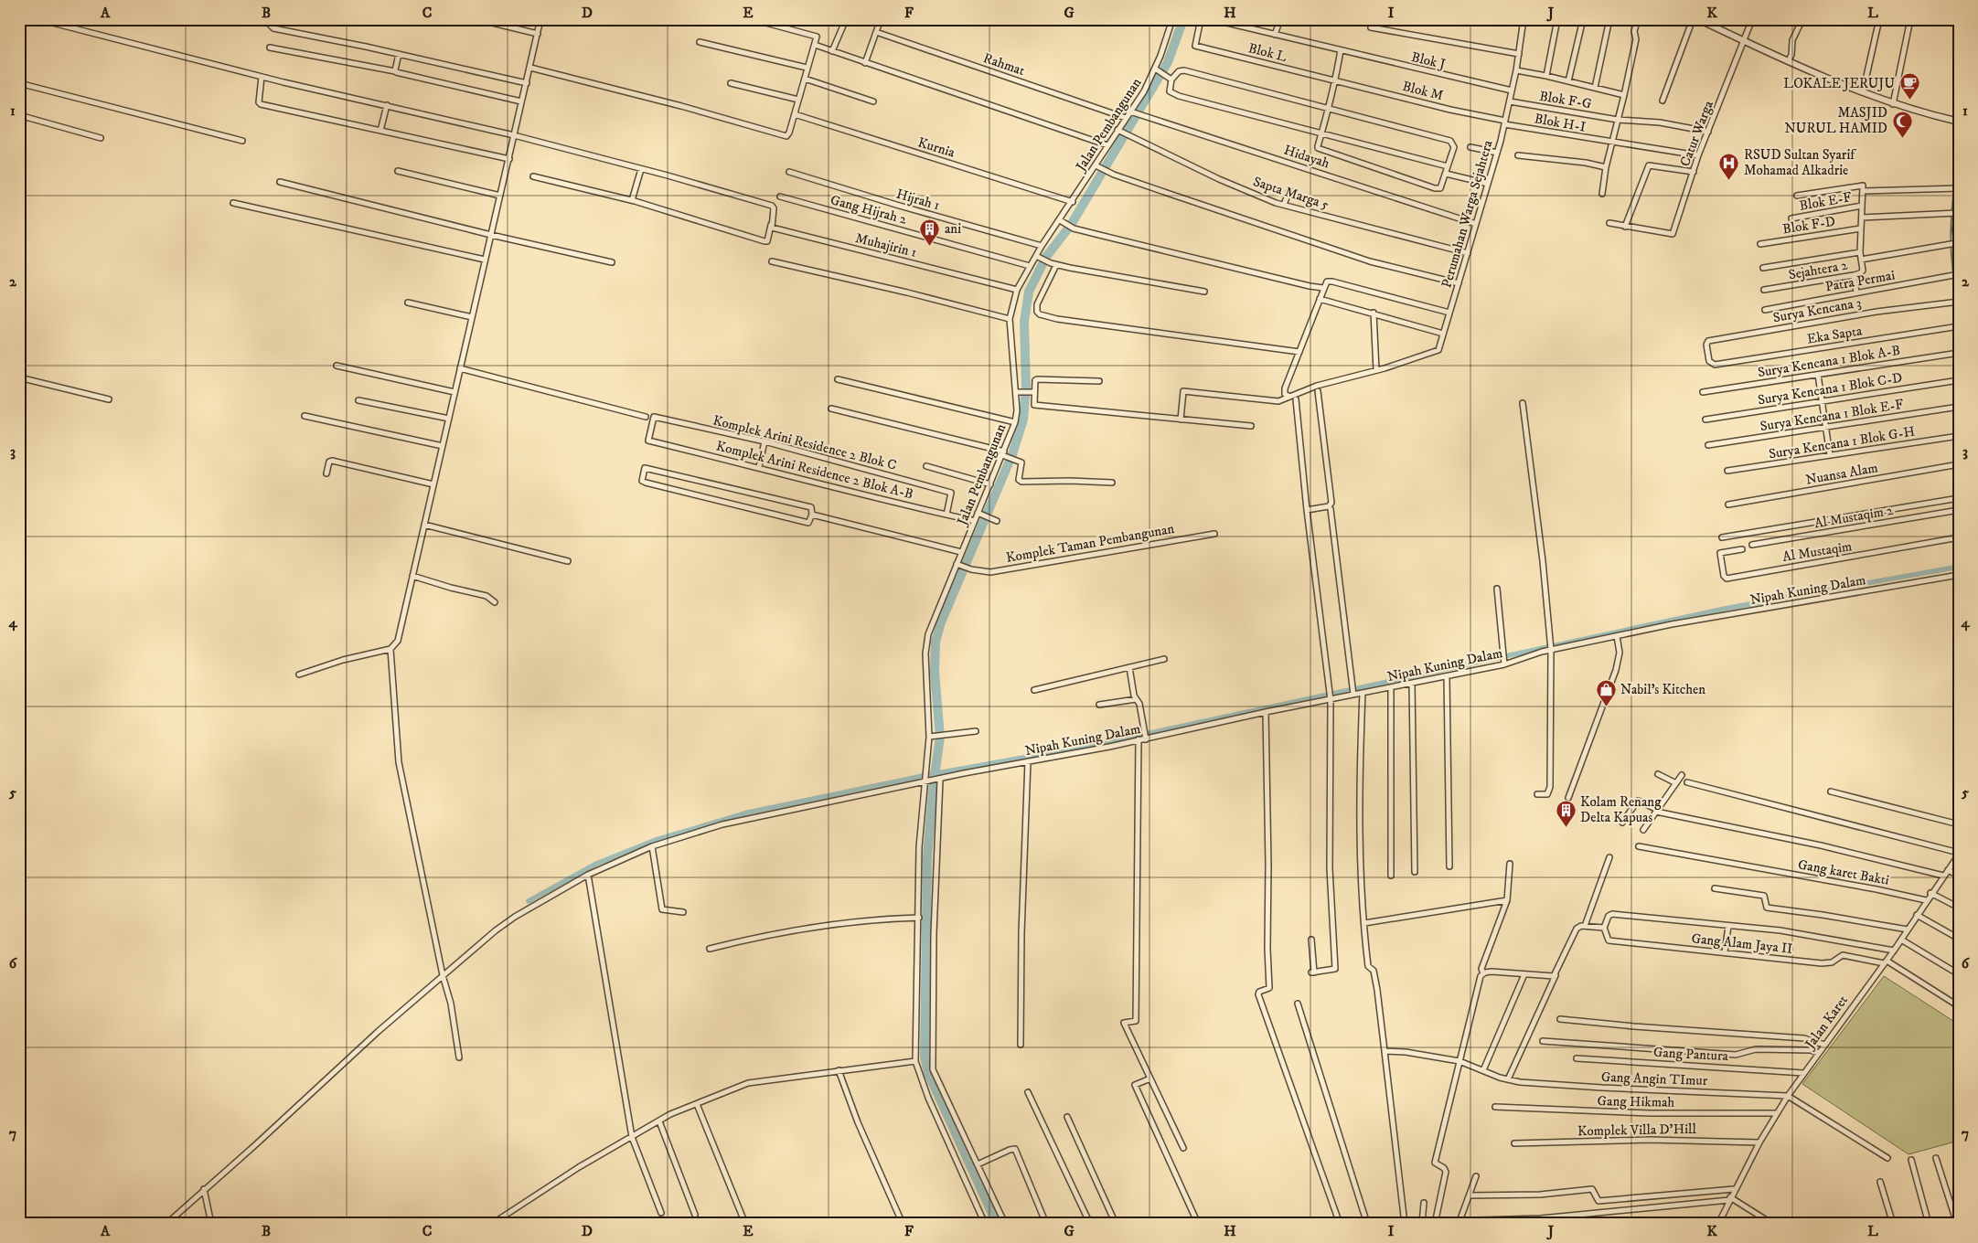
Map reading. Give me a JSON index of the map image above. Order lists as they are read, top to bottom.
{
  "streets": {
    "street": [
      "Blok L",
      "Blok J",
      "Rahmat",
      "Blok M",
      "Blok F-G",
      "Blok H-I",
      "Jalan Pembangunan",
      "Catur Warga",
      "Kurnia",
      "Hidayah",
      "Sapta Marga 5",
      "Hijrah 1",
      "Blok E-F",
      "Gang Hijrah 2",
      "Perumahan Warga Sejahtera",
      "Blok F-D",
      "Muhajirin 1",
      "Sejahtera 2",
      "Patra Permai",
      "Surya Kencana 3",
      "Eka Sapta",
      "Surya Kencana 1 Blok A-B",
      "Surya Kencana 1 Blok C-D",
      "Surya Kencana 1 Blok E-F",
      "Komplek Arini Residence 2 Blok C",
      "Surya Kencana 1 Blok G-H",
      "Komplek Arini Residence 2 Blok A-B",
      "Nuansa Alam",
      "Al Mustaqim 2",
      "Komplek Taman Pembangunan",
      "Al Mustaqim",
      "Nipah Kuning Dalam",
      "Gang karet Bakti",
      "Gang Alam Jaya II",
      "Jalan Karet",
      "Gang Pantura",
      "Gang Angin TImur",
      "Gang Hikmah",
      "Komplek Villa D'Hill"
    ]
  },
  "crossings": [
    ["Blok L", "Blok M"],
    ["Blok J", "Perumahan Warga Sejahtera"],
    ["Rahmat", "Jalan Pembangunan"],
    ["Blok M", "Blok H-I"],
    ["Blok M", "Perumahan Warga Sejahtera"],
    ["Blok F-G", "Catur Warga"],
    ["Blok F-G", "Perumahan Warga Sejahtera"],
    ["Blok H-I", "Catur Warga"],
    ["Blok H-I", "Perumahan Warga Sejahtera"],
    ["Jalan Pembangunan", "Kurnia"],
    ["Jalan Pembangunan", "Hidayah"],
    ["Jalan Pembangunan", "Sapta Marga 5"],
    ["Jalan Pembangunan", "Hijrah 1"],
    ["Jalan Pembangunan", "Gang Hijrah 2"],
    ["Jalan Pembangunan", "Muhajirin 1"],
    ["Jalan Pembangunan", "Komplek Arini Residence 2 Blok A-B"],
    ["Jalan Pembangunan", "Komplek Taman Pembangunan"],
    ["Jalan Pembangunan", "Nipah Kuning Dalam"],
    ["Hidayah", "Perumahan Warga Sejahtera"],
    ["Sapta Marga 5", "Perumahan Warga Sejahtera"],
    ["Surya Kencana 3", "Eka Sapta"],
    ["Komplek Arini Residence 2 Blok C", "Komplek Arini Residence 2 Blok A-B"],
    ["Gang karet Bakti", "Jalan Karet"],
    ["Gang Alam Jaya II", "Jalan Karet"],
    ["Jalan Karet", "Gang Pantura"],
    ["Jalan Karet", "Gang Angin TImur"],
    ["Jalan Karet", "Gang Hikmah"],
    ["Jalan Karet", "Komplek Villa D'Hill"]
  ],
  "places": {
    "cafe": ["LOKALE JERUJU"],
    "mosque": ["MASJID NURUL HAMID"],
    "hospital": ["RSUD Sultan Syarif Mohamad Alkadrie"],
    "building": ["ani", "Kolam Renang Delta Kapuas"],
    "shop": ["Nabil's Kitchen"]
  },
  "grid": {
    "columns": [
      "A",
      "B",
      "C",
      "D",
      "E",
      "F",
      "G",
      "H",
      "I",
      "J",
      "K",
      "L"
    ],
    "rows": [
      "1",
      "2",
      "3",
      "4",
      "5",
      "6",
      "7"
    ]
  }
}
